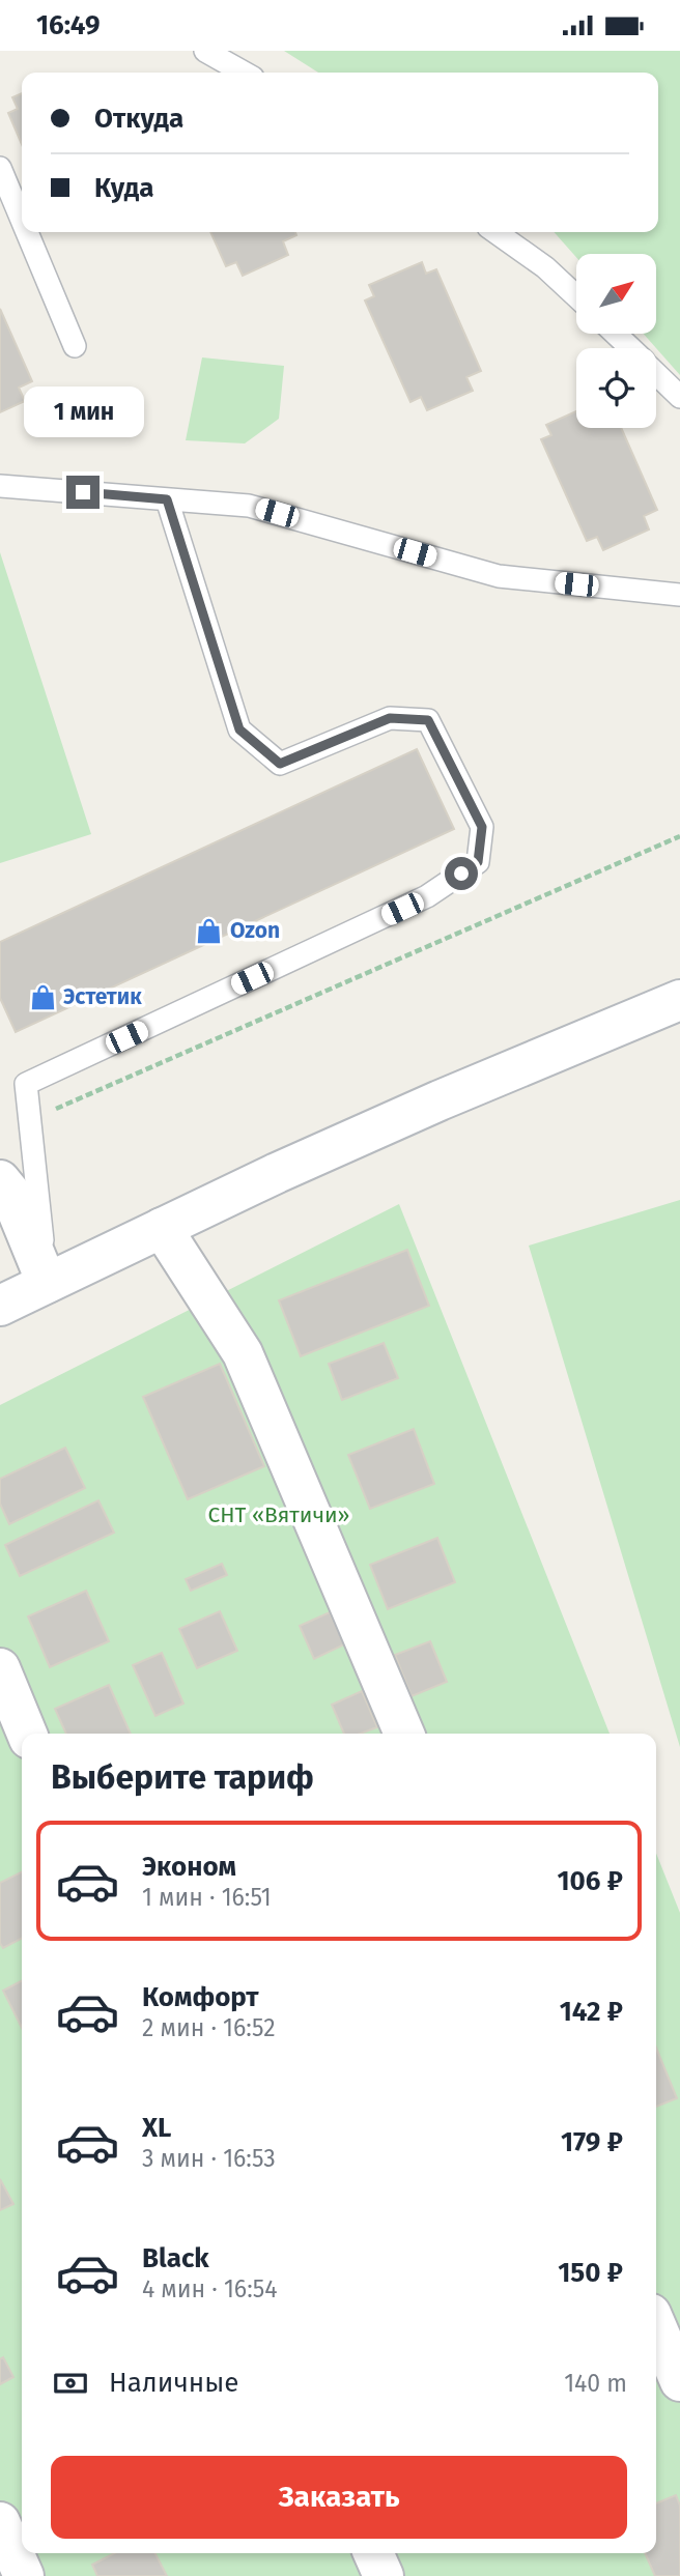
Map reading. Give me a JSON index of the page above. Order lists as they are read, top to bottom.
{
  "parks": ["СНТ «Вятичи»"],
  "places": {
    "shop": ["Ozon", "Эстетик"]
  },
  "north": "top right",
  "page": {
    "status": "16:49",
    "banner": ["Откуда", "Куда"],
    "bubble": "1 мин",
    "heading": "Выберите тариф",
    "list": [
      {
        "name": "Эконом",
        "note": "1 мин · 16:51",
        "value": "106 ₽"
      },
      {
        "name": "Комфорт",
        "note": "2 мин · 16:52",
        "value": "142 ₽"
      },
      {
        "name": "XL",
        "note": "3 мин · 16:53",
        "value": "179 ₽"
      },
      {
        "name": "Black",
        "note": "4 мин · 16:54",
        "value": "150 ₽"
      }
    ],
    "pay": ["Наличные", "140 m"],
    "buttons": "Заказать"
  }
}
